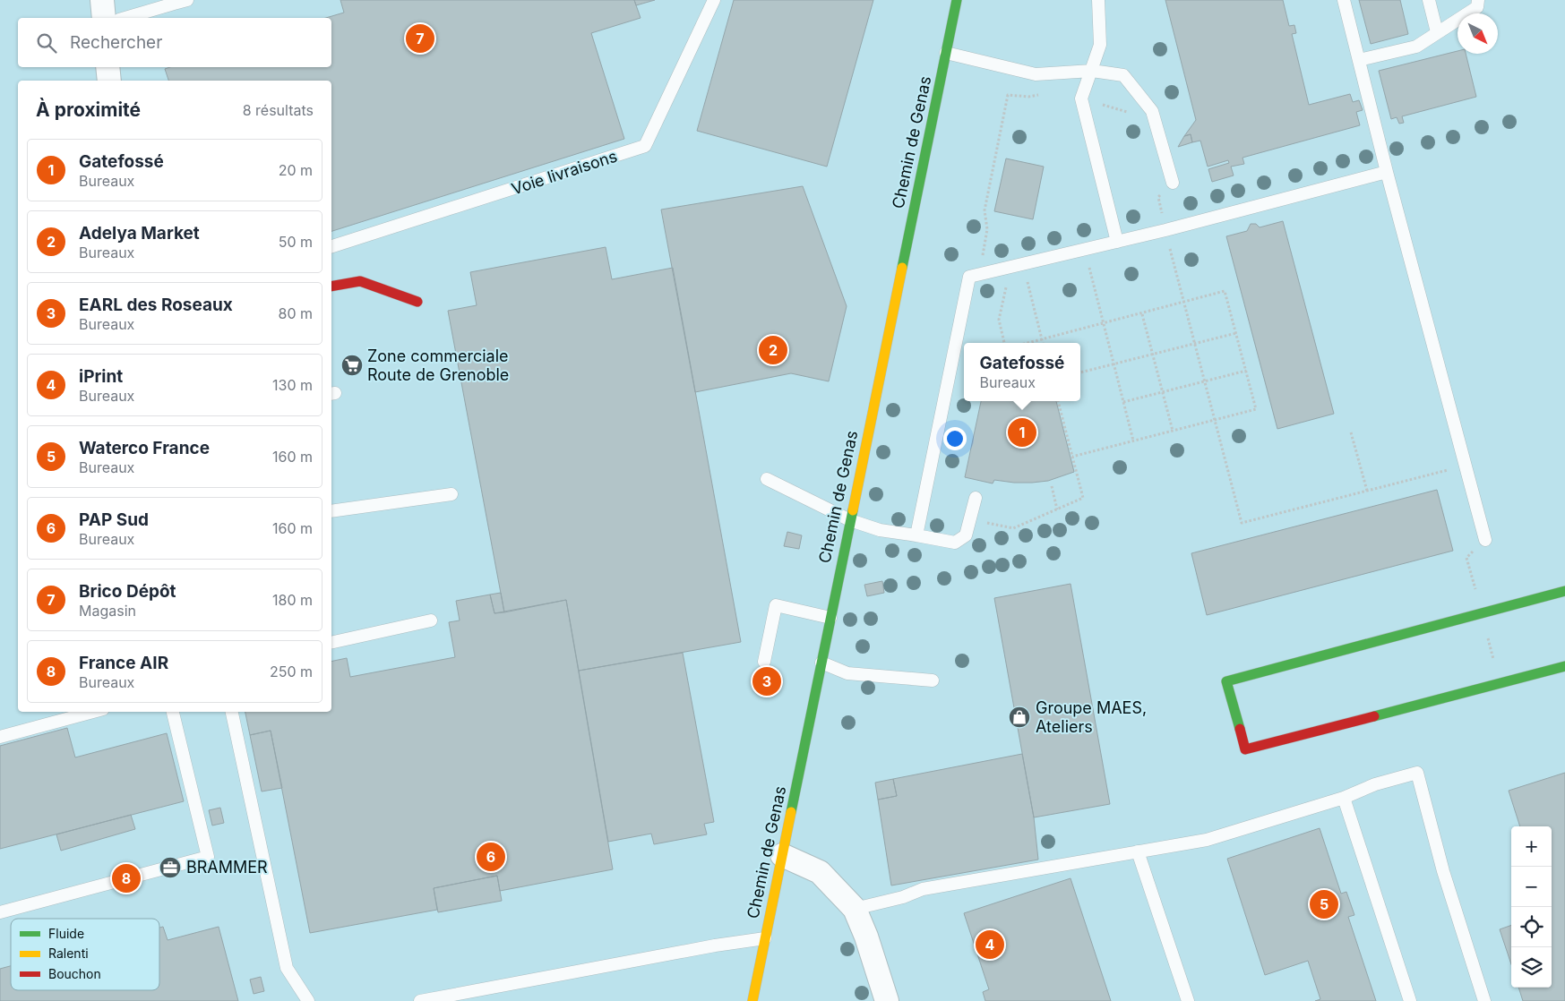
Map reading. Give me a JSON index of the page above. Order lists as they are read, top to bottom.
{
  "streets": {
    "street": ["Chemin de Genas"],
    "lane": ["Voie livraisons"]
  },
  "places": {
    "supermarket": ["Zone commerciale Route de Grenoble"],
    "shop": ["Groupe MAES, Ateliers"],
    "office": ["BRAMMER"]
  },
  "legend": ["Fluide", "Ralenti", "Bouchon"],
  "north": "bottom right",
  "page": {
    "search": "Rechercher",
    "pins": [
      "7",
      "2",
      "1",
      "3",
      "6",
      "8",
      "5",
      "4"
    ],
    "heading": ["À proximité", "8 résultats"],
    "list": [
      {
        "mark": "1",
        "name": "Gatefossé",
        "note": "Bureaux",
        "value": "20 m"
      },
      {
        "mark": "2",
        "name": "Adelya Market",
        "note": "Bureaux",
        "value": "50 m"
      },
      {
        "mark": "3",
        "name": "EARL des Roseaux",
        "note": "Bureaux",
        "value": "80 m"
      },
      {
        "mark": "4",
        "name": "iPrint",
        "note": "Bureaux",
        "value": "130 m"
      },
      {
        "mark": "5",
        "name": "Waterco France",
        "note": "Bureaux",
        "value": "160 m"
      },
      {
        "mark": "6",
        "name": "PAP Sud",
        "note": "Bureaux",
        "value": "160 m"
      },
      {
        "mark": "7",
        "name": "Brico Dépôt",
        "note": "Magasin",
        "value": "180 m"
      },
      {
        "mark": "8",
        "name": "France AIR",
        "note": "Bureaux",
        "value": "250 m"
      }
    ],
    "popup": ["Gatefossé", "Bureaux"],
    "map_buttons": ["+", "−"]
  }
}
